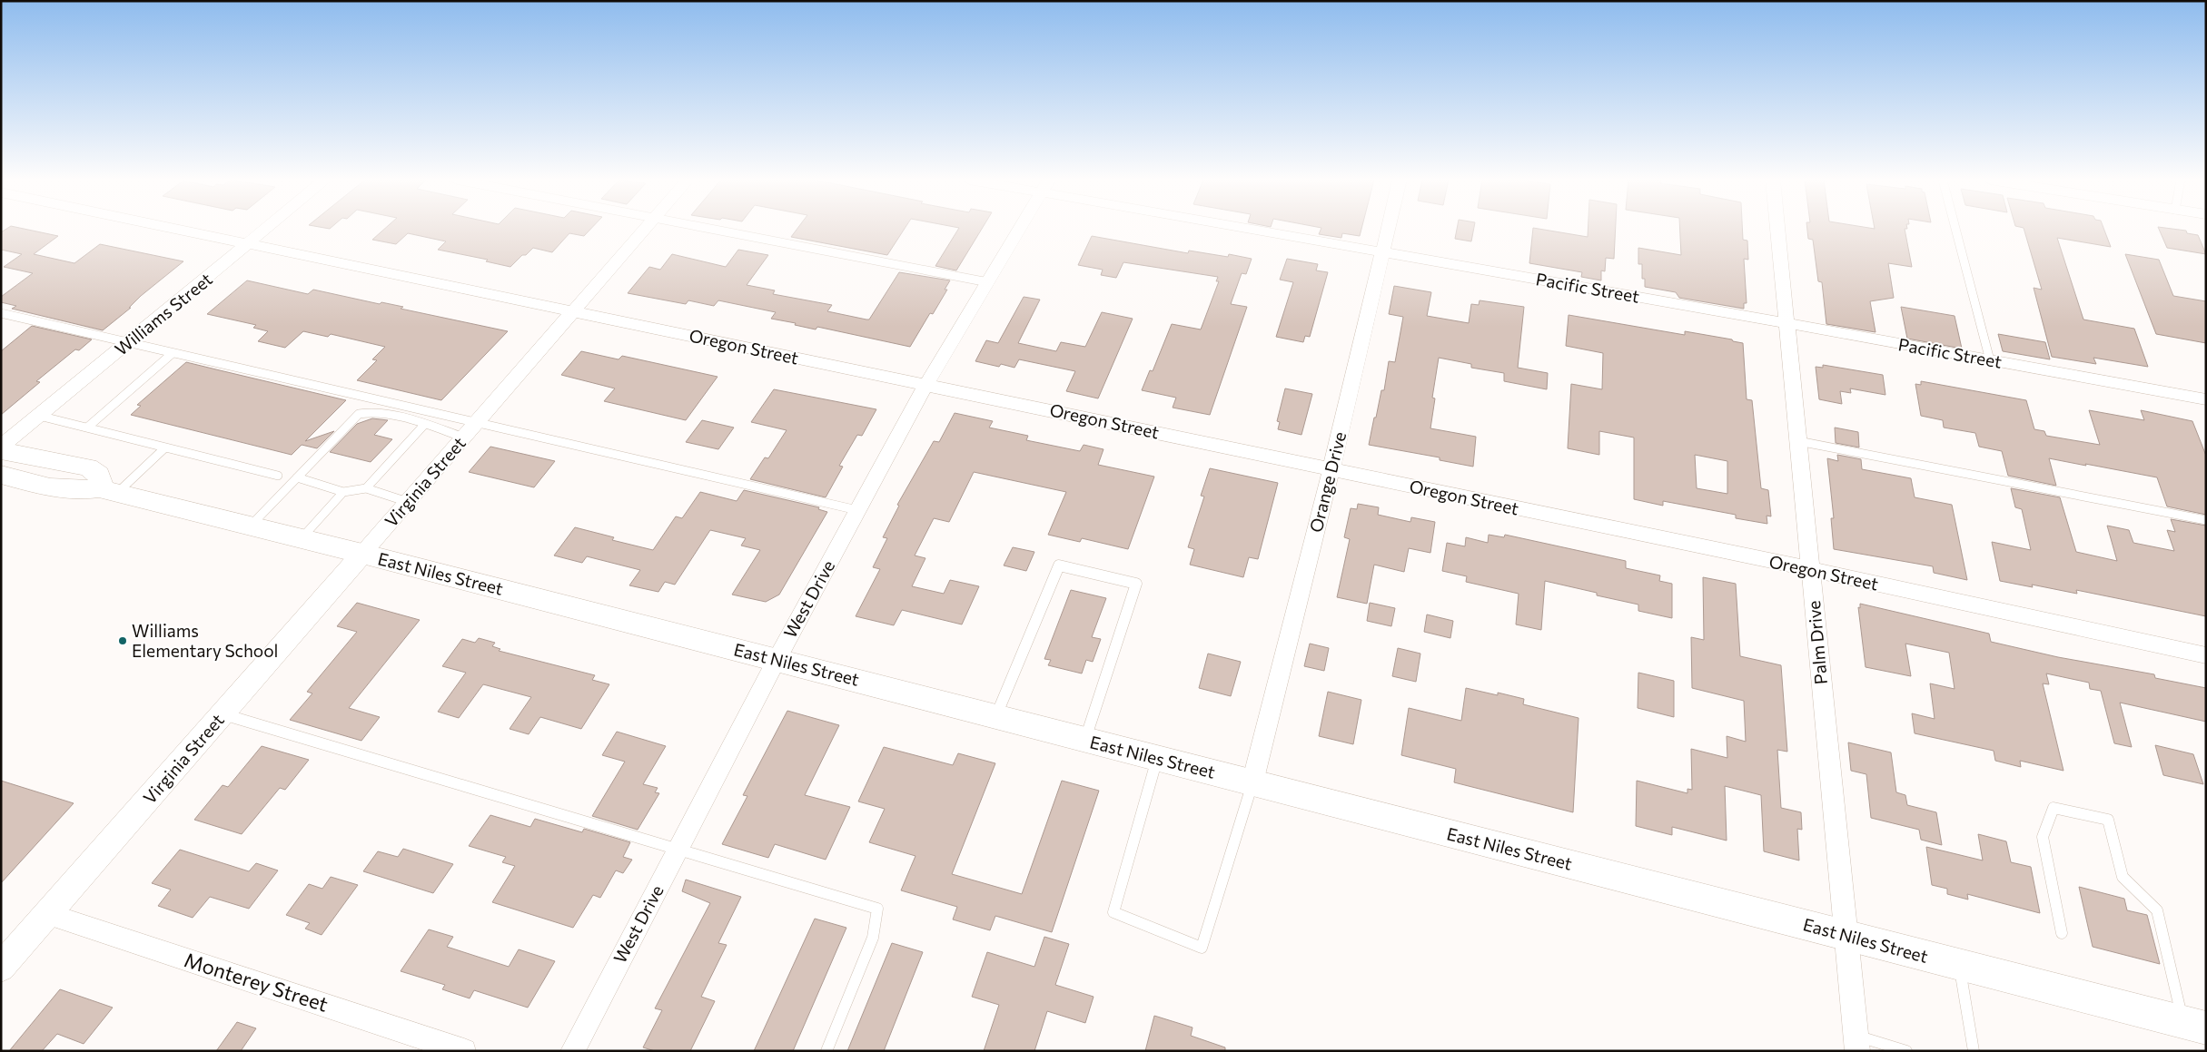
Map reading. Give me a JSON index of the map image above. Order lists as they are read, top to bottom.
{
  "streets": {
    "main road": ["East Niles Street"],
    "street": [
      "Pacific Street",
      "Williams Street",
      "Oregon Street",
      "Virginia Street",
      "Orange Drive",
      "West Drive",
      "Palm Drive",
      "Monterey Street"
    ]
  },
  "crossings": [
    ["Pacific Street", "Orange Drive"],
    ["Pacific Street", "Palm Drive"],
    ["Williams Street", "Oregon Street"],
    ["Oregon Street", "Virginia Street"],
    ["Oregon Street", "Orange Drive"],
    ["Oregon Street", "West Drive"],
    ["Oregon Street", "Palm Drive"],
    ["Virginia Street", "East Niles Street"],
    ["Virginia Street", "Monterey Street"],
    ["Orange Drive", "East Niles Street"],
    ["East Niles Street", "West Drive"],
    ["East Niles Street", "Palm Drive"]
  ],
  "places": ["Williams Elementary School"]
}
